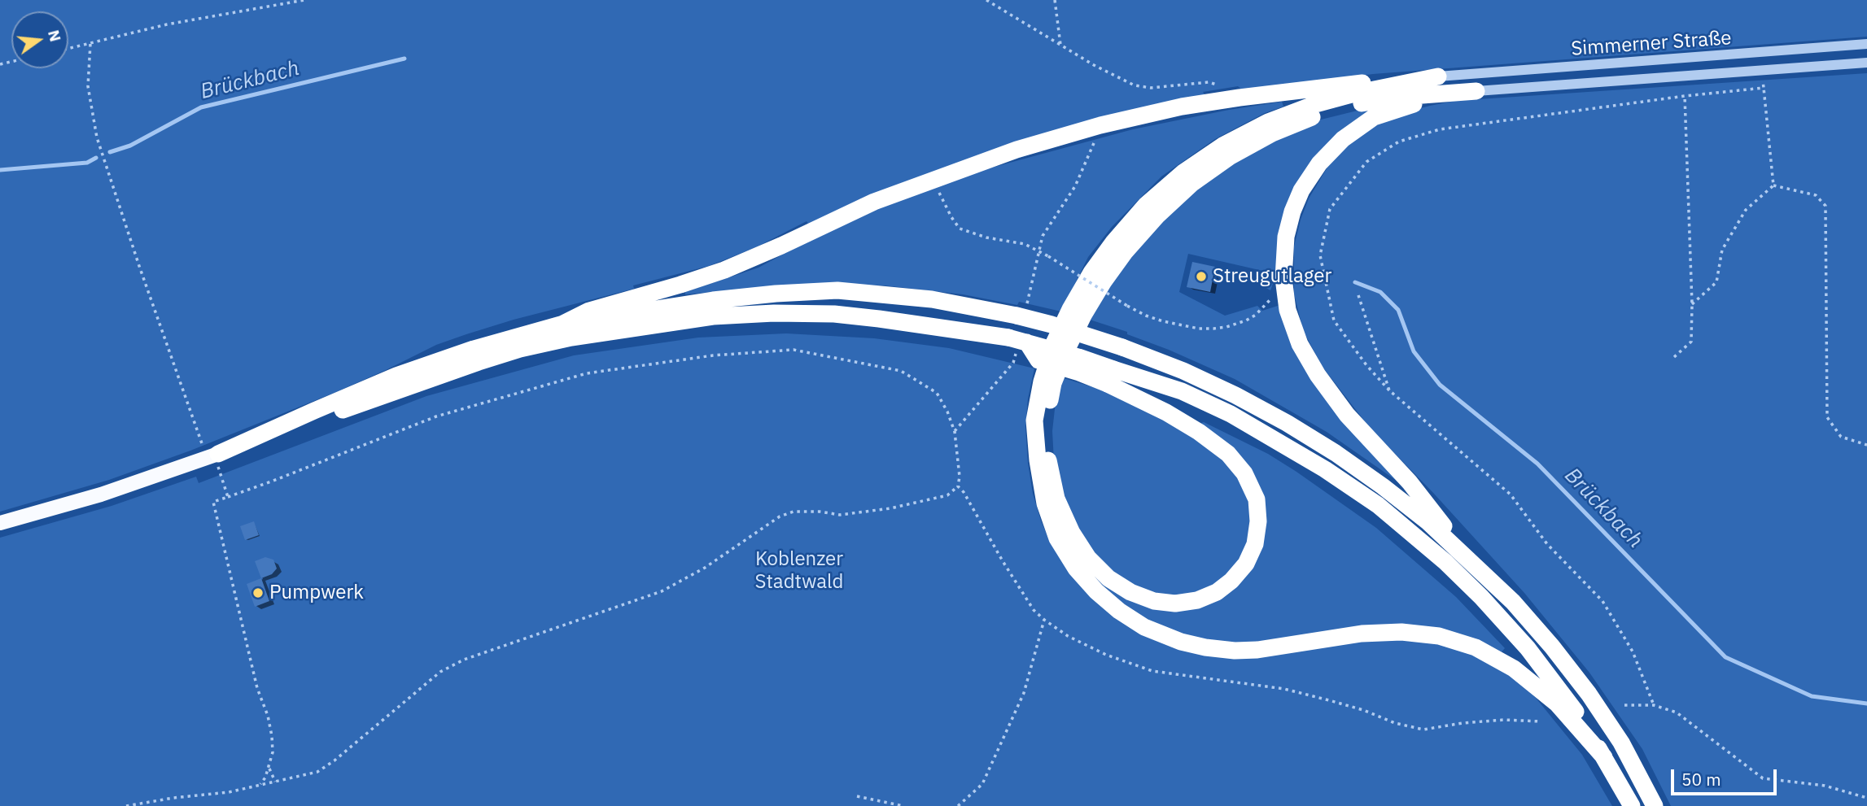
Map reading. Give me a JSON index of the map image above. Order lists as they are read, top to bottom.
{
  "streets": {
    "street": ["Simmerner Straße"]
  },
  "water": ["Brückbach"],
  "parks": ["Koblenzer Stadtwald"],
  "places": ["Streugutlager", "Pumpwerk"],
  "scale_bar": "50 m",
  "north": "right"
}
